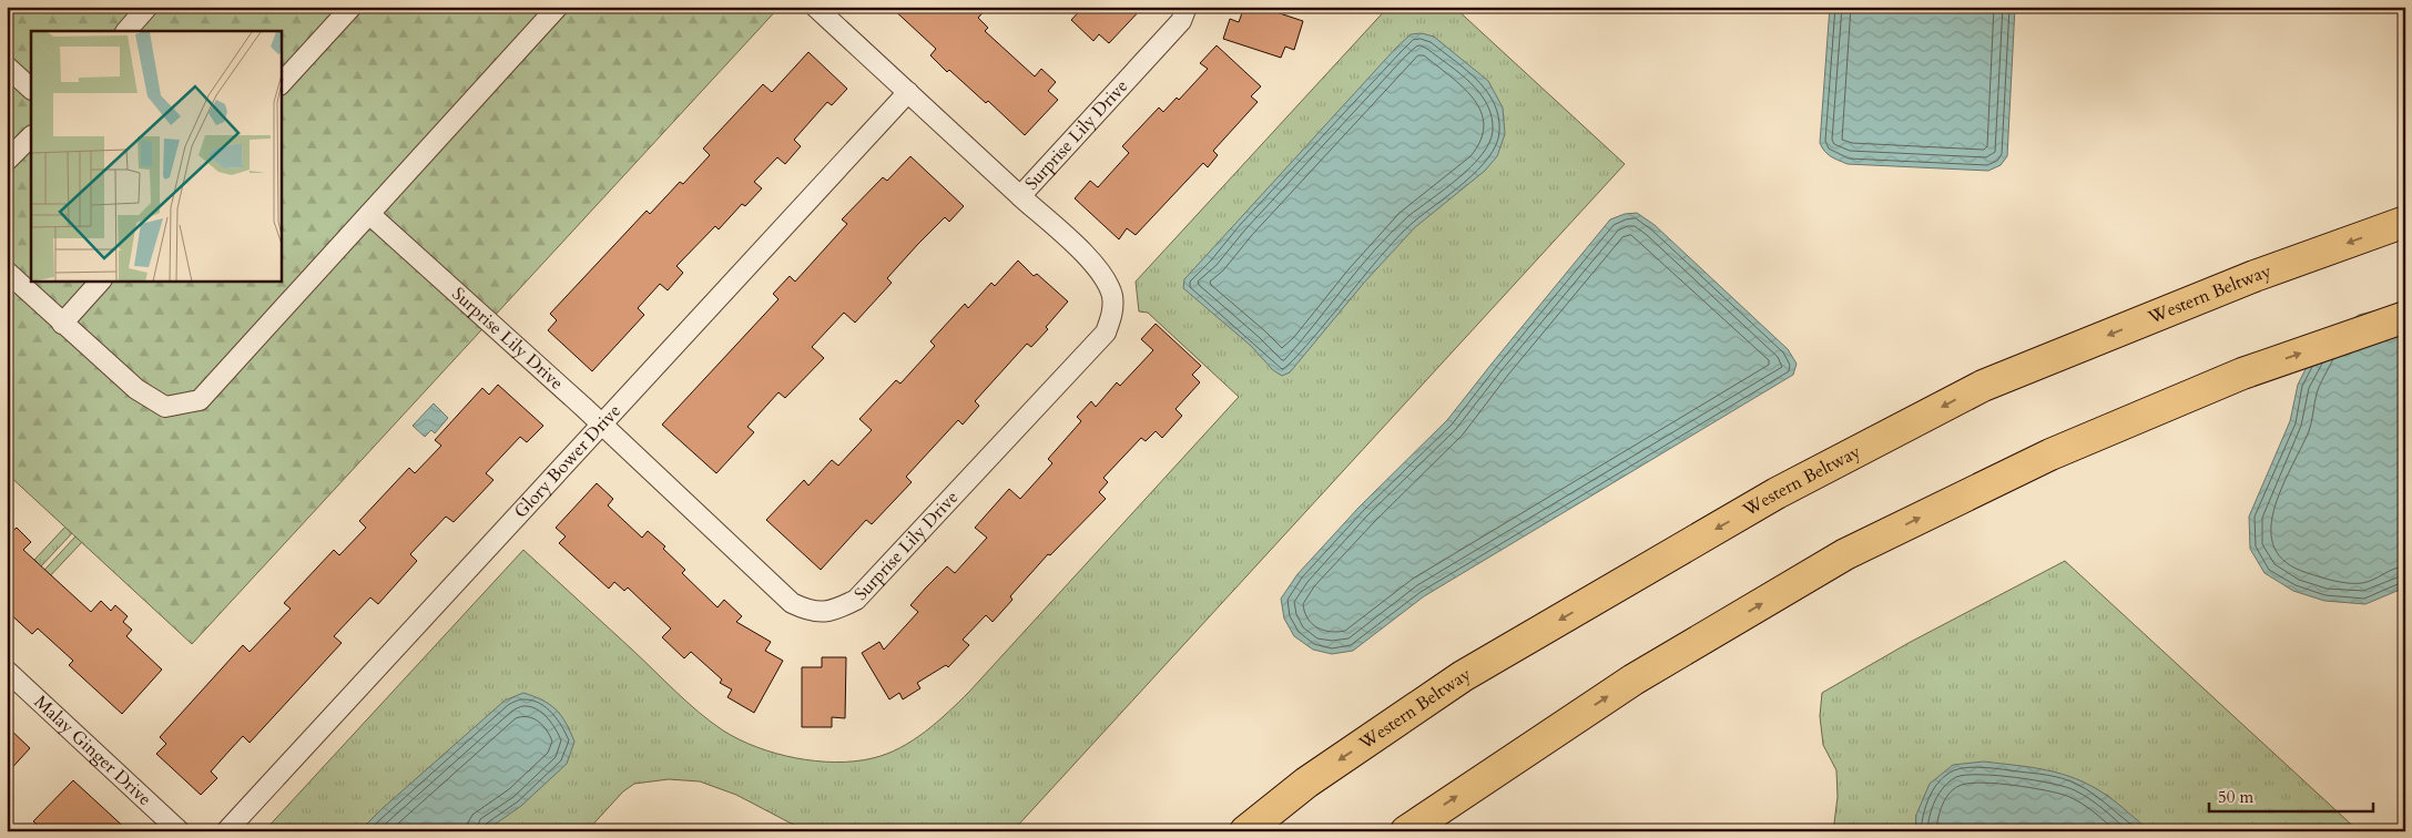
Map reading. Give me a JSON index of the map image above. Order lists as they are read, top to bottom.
{
  "streets": {
    "highway": ["Western Beltway"],
    "street": ["Surprise Lily Drive", "Glory Bower Drive", "Malay Ginger Drive"]
  },
  "crossings": [
    ["Surprise Lily Drive", "Glory Bower Drive"]
  ],
  "scale_bar": "50 m"
}
